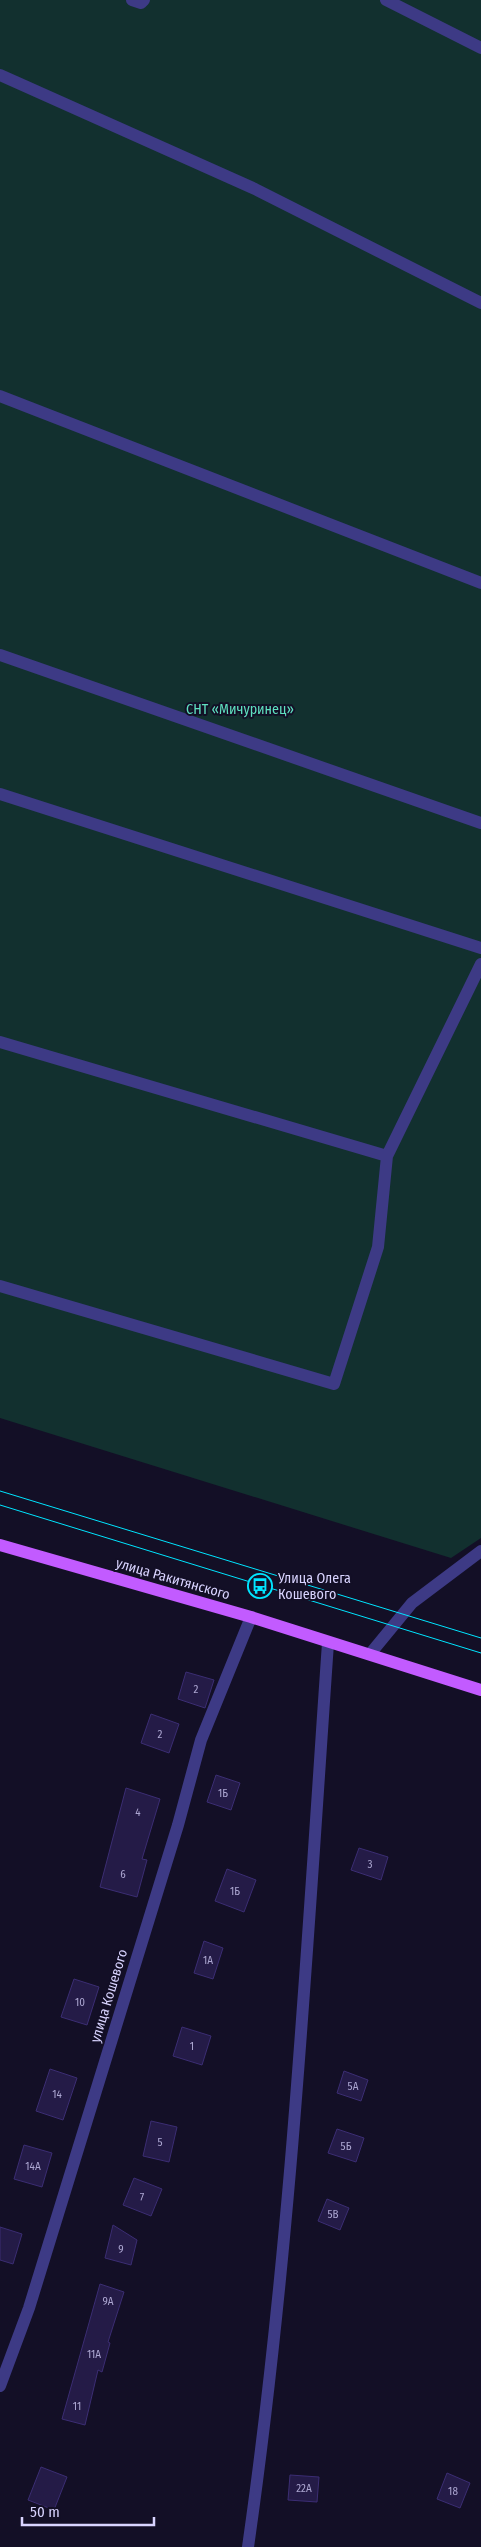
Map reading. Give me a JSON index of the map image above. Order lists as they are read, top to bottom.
{
  "streets": {
    "main road": ["улица Ракитянского"],
    "street": ["улица Кошевого"]
  },
  "crossings": [
    ["улица Ракитянского", "улица Кошевого"]
  ],
  "parks": ["СНТ «Мичуринец»"],
  "places": {
    "bus stop": ["Улица Олега Кошевого"]
  },
  "house_numbers": [
    "2",
    "2",
    "1Б",
    "4",
    "3",
    "6",
    "1Б",
    "1А",
    "10",
    "1",
    "5А",
    "14",
    "5",
    "5Б",
    "14А",
    "7",
    "5В",
    "9",
    "9А",
    "11А",
    "11",
    "22А",
    "18"
  ],
  "scale_bar": "50 m"
}
